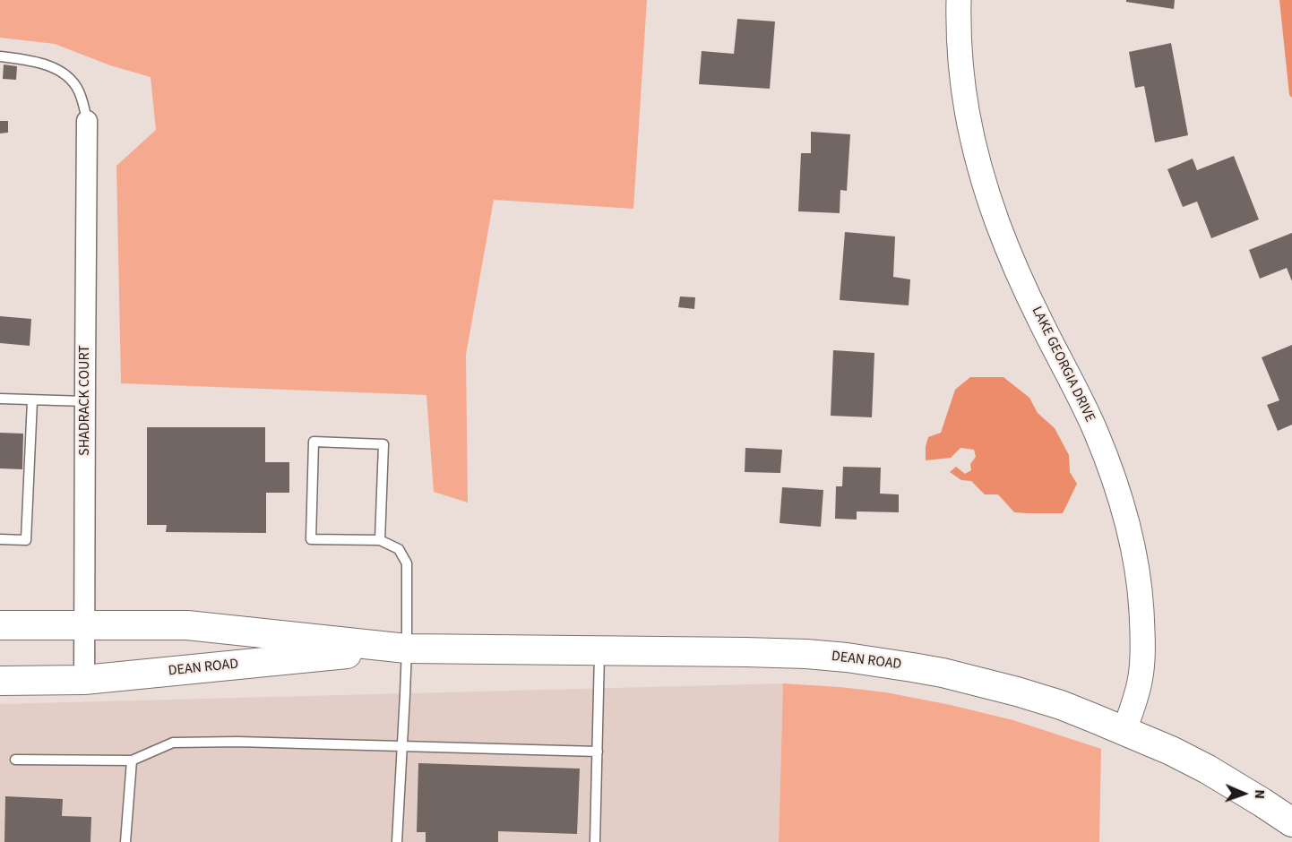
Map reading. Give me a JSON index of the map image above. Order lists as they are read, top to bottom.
{
  "streets": {
    "main road": ["DEAN ROAD"],
    "street": ["LAKE GEORGIA DRIVE", "SHADRACK COURT"]
  },
  "crossings": [
    ["LAKE GEORGIA DRIVE", "DEAN ROAD"],
    ["SHADRACK COURT", "DEAN ROAD"]
  ],
  "north": "right"
}
